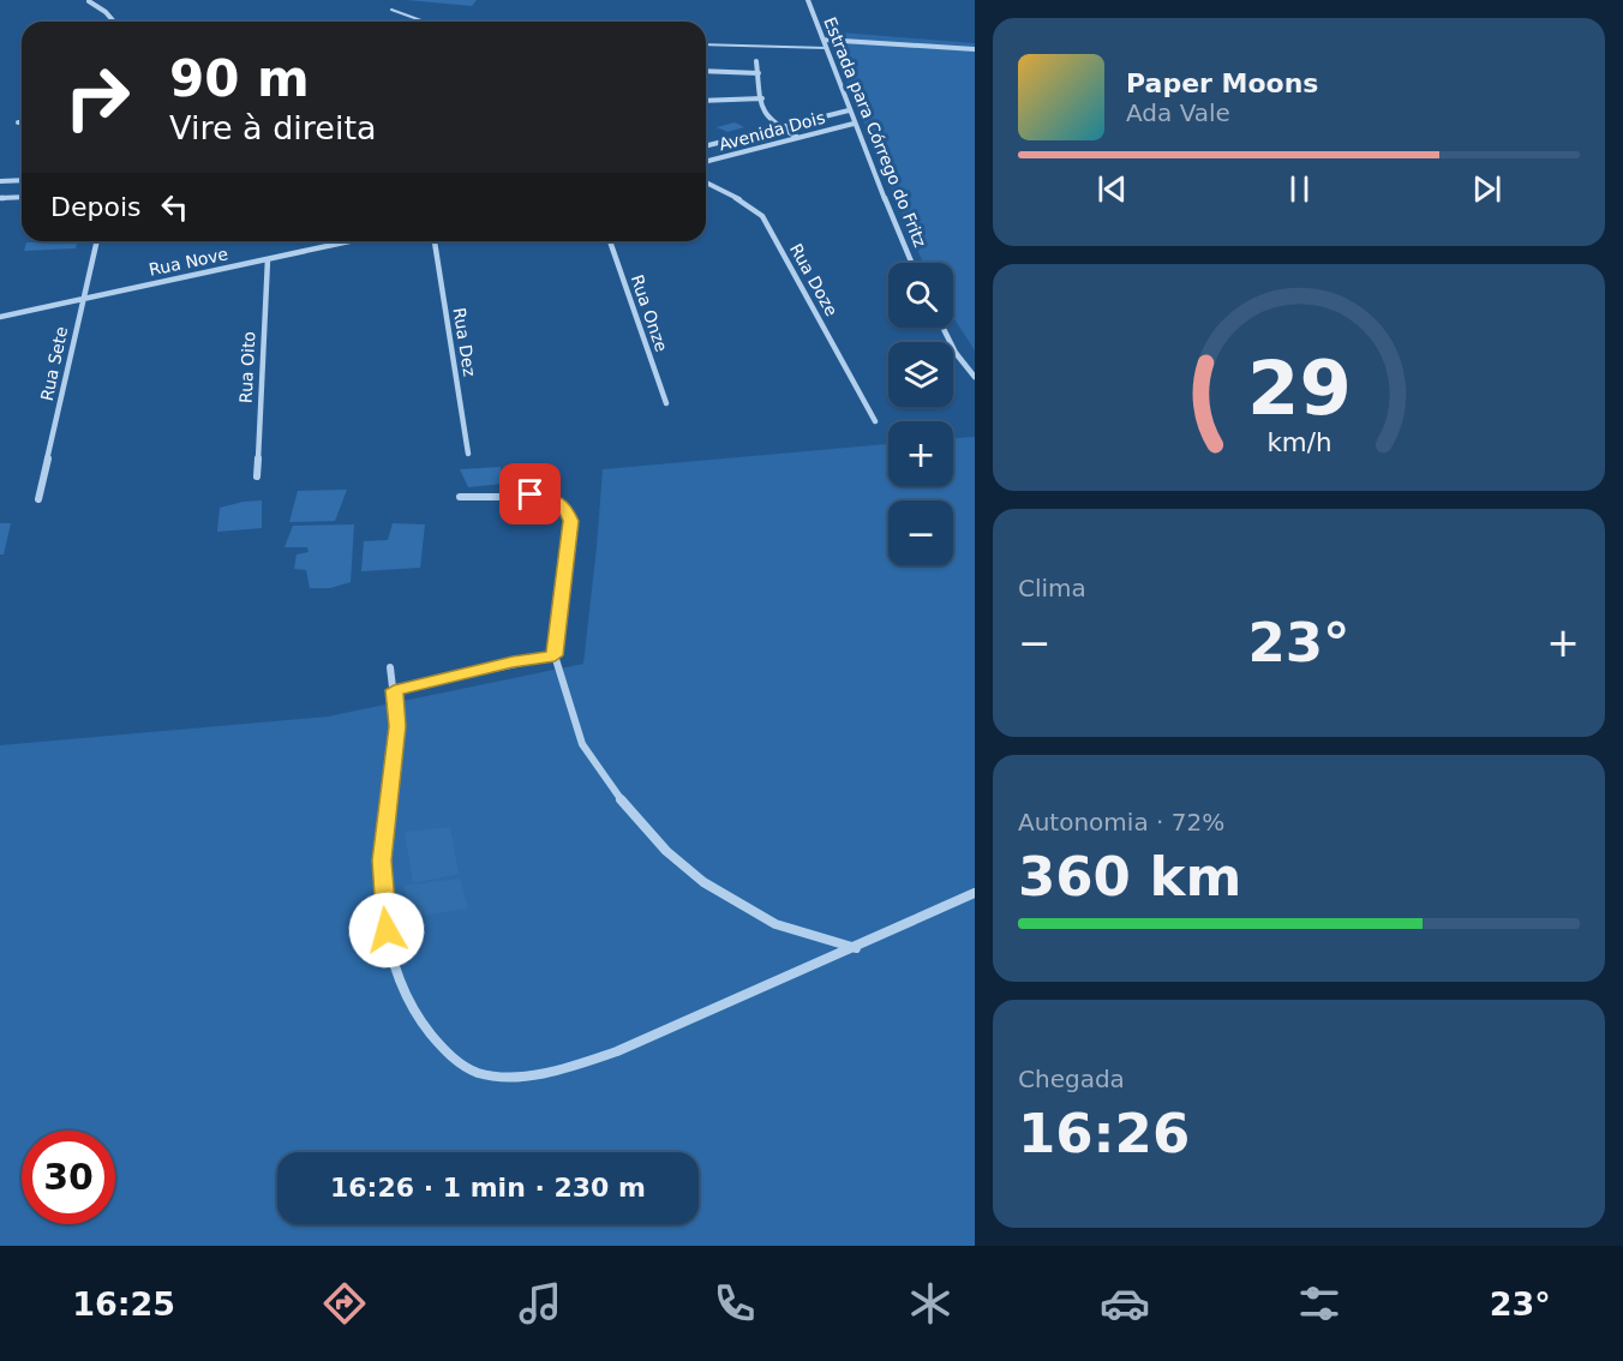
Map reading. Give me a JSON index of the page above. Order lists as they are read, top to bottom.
{
  "streets": {
    "street": [
      "Avenida Dois",
      "Estrada para Córrego do Fritz",
      "Rua Nove",
      "Rua Doze",
      "Rua Onze",
      "Rua Dez",
      "Rua Sete",
      "Rua Oito"
    ]
  },
  "crossings": [
    ["Avenida Dois", "Estrada para Córrego do Fritz"],
    ["Rua Nove", "Rua Sete"],
    ["Rua Nove", "Rua Oito"]
  ],
  "page": {
    "turn": ["90 m", "Vire à direita"],
    "song": ["Paper Moons", "Ada Vale"],
    "then": "Depois",
    "map_buttons": ["+", "−"],
    "tile": [
      "Clima",
      ["Autonomia · 72%", "360 km"],
      ["Chegada", "16:26"]
    ],
    "heat": ["−", "23°", "+"],
    "limit": "30",
    "trip": "16:26 · 1 min · 230 m",
    "tabs": ["16:25", "23°"],
    "gauge": ["29", "km/h"]
  }
}
